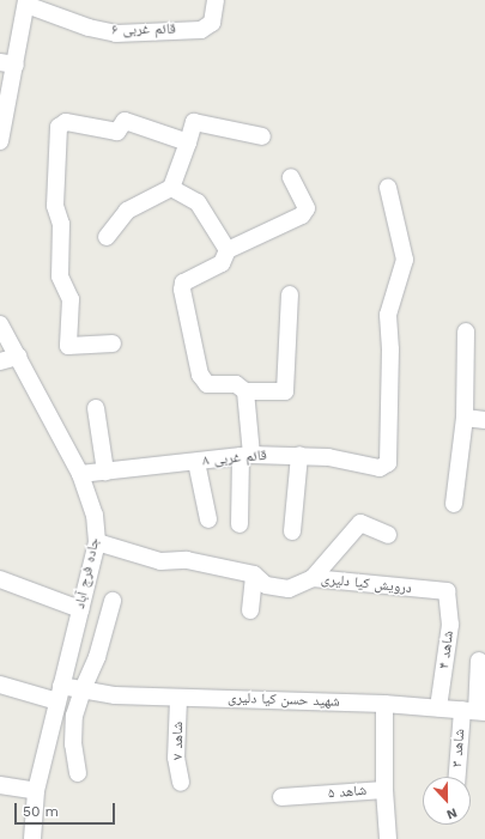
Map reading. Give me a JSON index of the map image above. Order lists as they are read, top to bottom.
{
  "streets": {
    "street": [
      "قائم غربی ۶",
      "قائم غربی ۸",
      "جاده فرج آباد",
      "درویش کیا دلیری",
      "شاهد ۴",
      "شهید حسن کیا دلیری",
      "شاهد ۷",
      "شاهد ۳",
      "شاهد ۵"
    ]
  },
  "crossings": [
    ["قائم غربی ۸", "جاده فرج آباد"],
    ["جاده فرج آباد", "درویش کیا دلیری"],
    ["جاده فرج آباد", "شهید حسن کیا دلیری"],
    ["درویش کیا دلیری", "شاهد ۴"],
    ["شاهد ۴", "شهید حسن کیا دلیری"],
    ["شهید حسن کیا دلیری", "شاهد ۷"],
    ["شهید حسن کیا دلیری", "شاهد ۳"],
    ["شهید حسن کیا دلیری", "شاهد ۵"]
  ],
  "scale_bar": "50 m",
  "north": "bottom"
}
